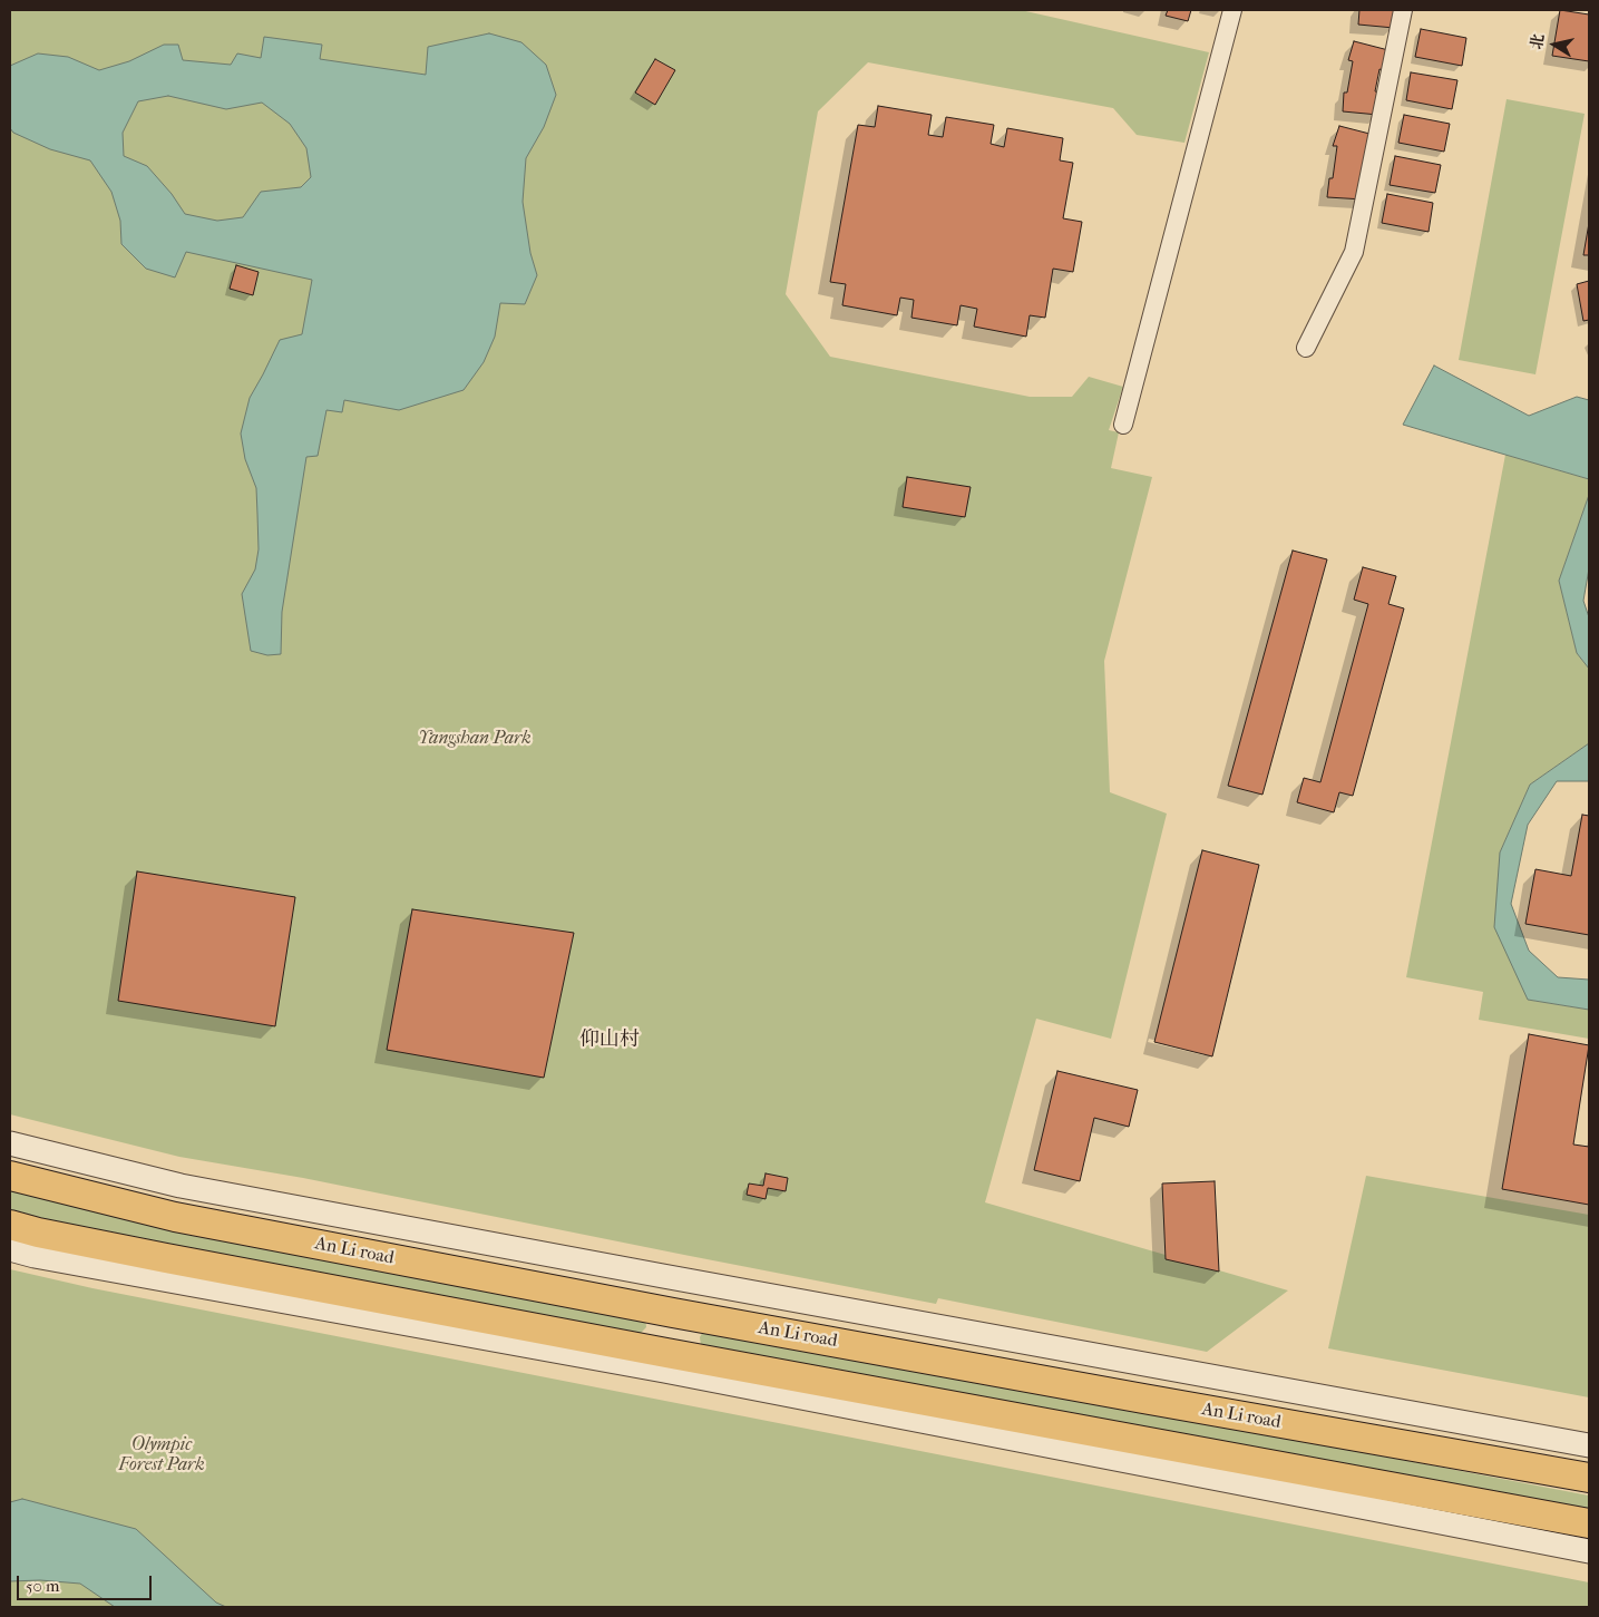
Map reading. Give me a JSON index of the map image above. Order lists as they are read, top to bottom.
{
  "streets": {
    "main road": ["An Li road"]
  },
  "districts": ["仰山村"],
  "parks": ["Yangshan Park", "Olympic Forest Park"],
  "scale_bar": "50 m",
  "north": "left"
}
